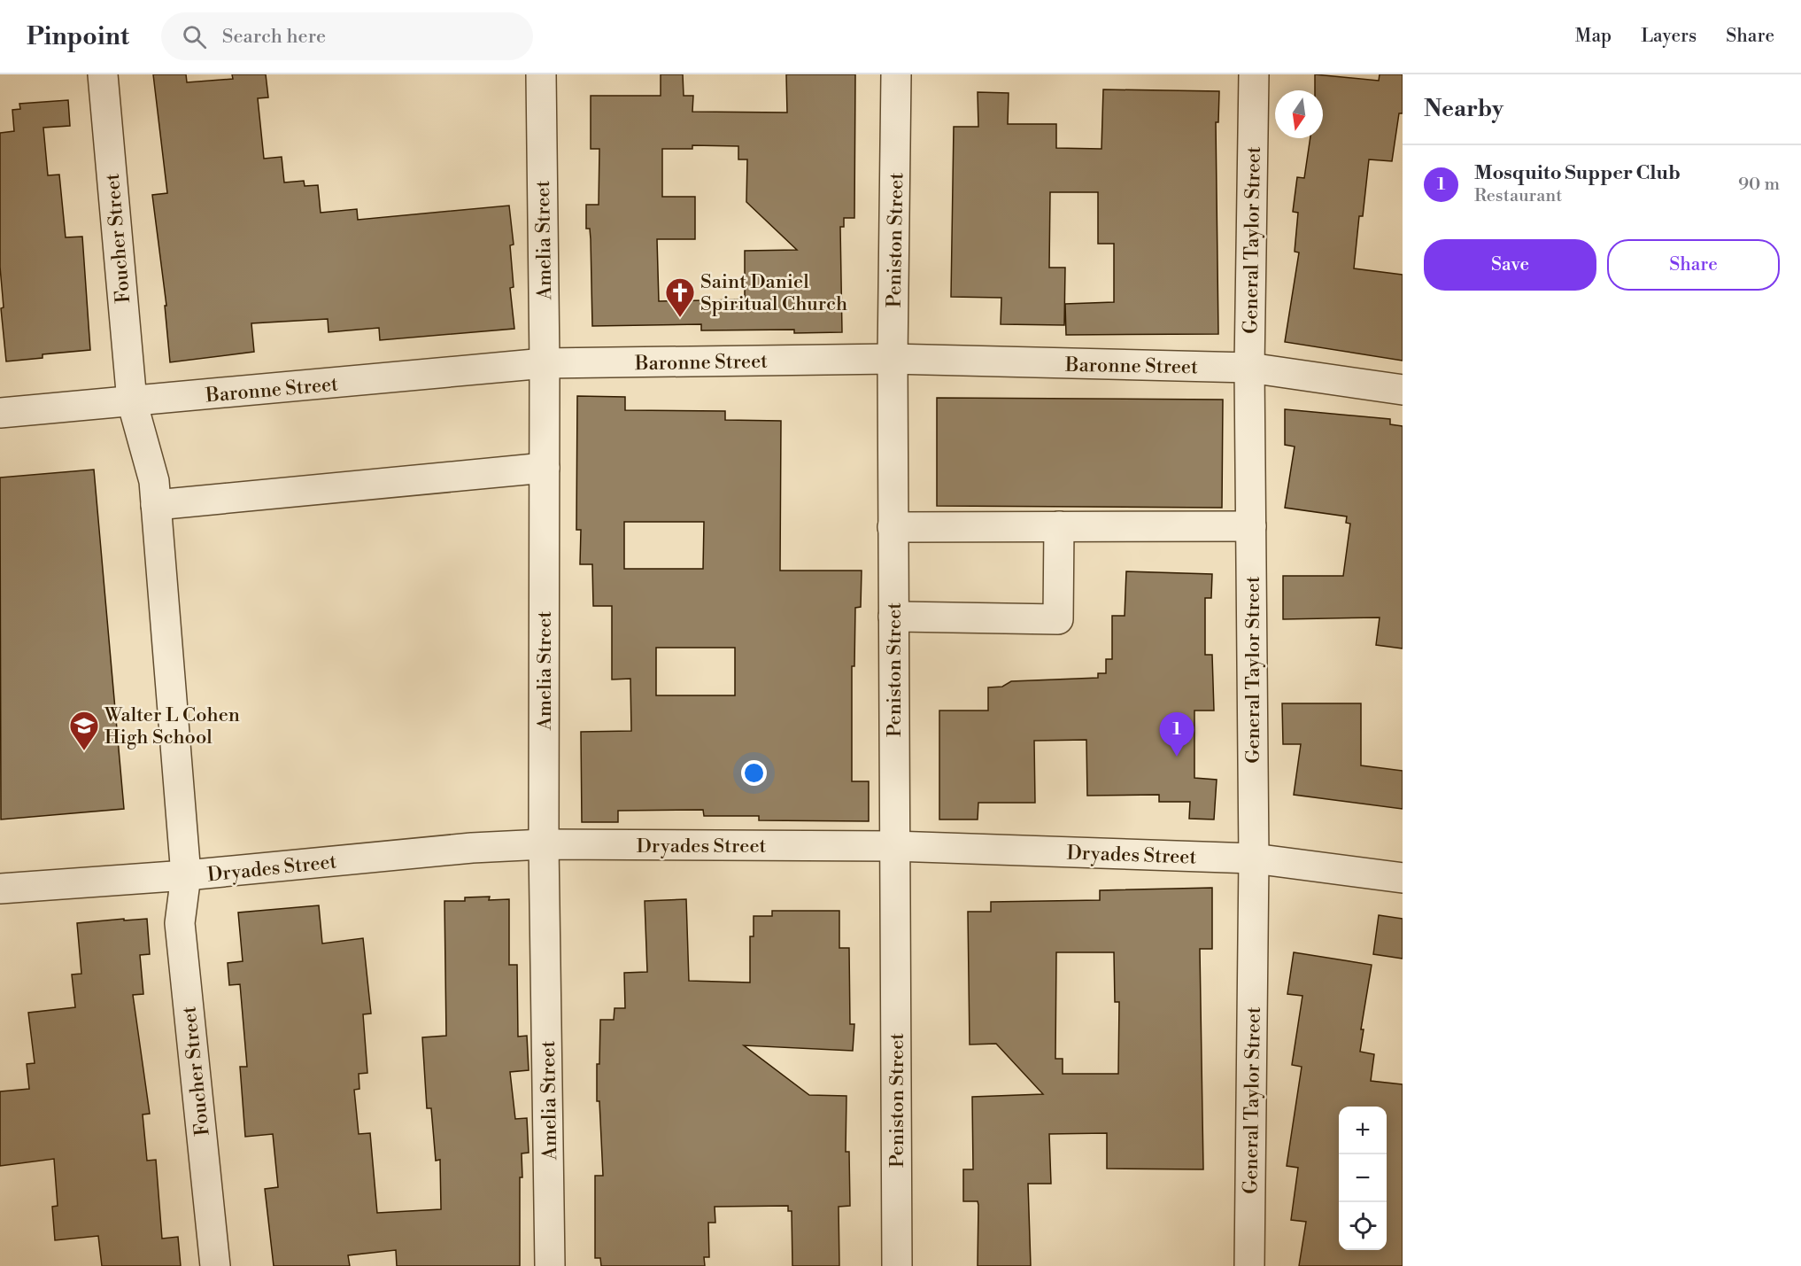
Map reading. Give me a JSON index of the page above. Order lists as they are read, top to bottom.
{
  "streets": {
    "street": [
      "Foucher Street",
      "Amelia Street",
      "Peniston Street",
      "General Taylor Street",
      "Baronne Street",
      "Dryades Street"
    ]
  },
  "crossings": [
    ["Foucher Street", "Baronne Street"],
    ["Foucher Street", "Dryades Street"],
    ["Amelia Street", "Baronne Street"],
    ["Amelia Street", "Dryades Street"],
    ["Peniston Street", "Baronne Street"],
    ["Peniston Street", "Dryades Street"],
    ["General Taylor Street", "Baronne Street"],
    ["General Taylor Street", "Dryades Street"]
  ],
  "places": {
    "church": ["Saint Daniel Spiritual Church"],
    "school or university": ["Walter L Cohen High School"]
  },
  "north": "bottom",
  "page": {
    "header": "Pinpoint",
    "search": "Search here",
    "nav": ["Map", "Layers", "Share"],
    "heading": "Nearby",
    "list": [
      {
        "mark": "1",
        "name": "Mosquito Supper Club",
        "note": "Restaurant",
        "value": "90 m"
      }
    ],
    "buttons": ["Save", "Share"],
    "pins": "1",
    "map_buttons": ["+", "−"]
  }
}
